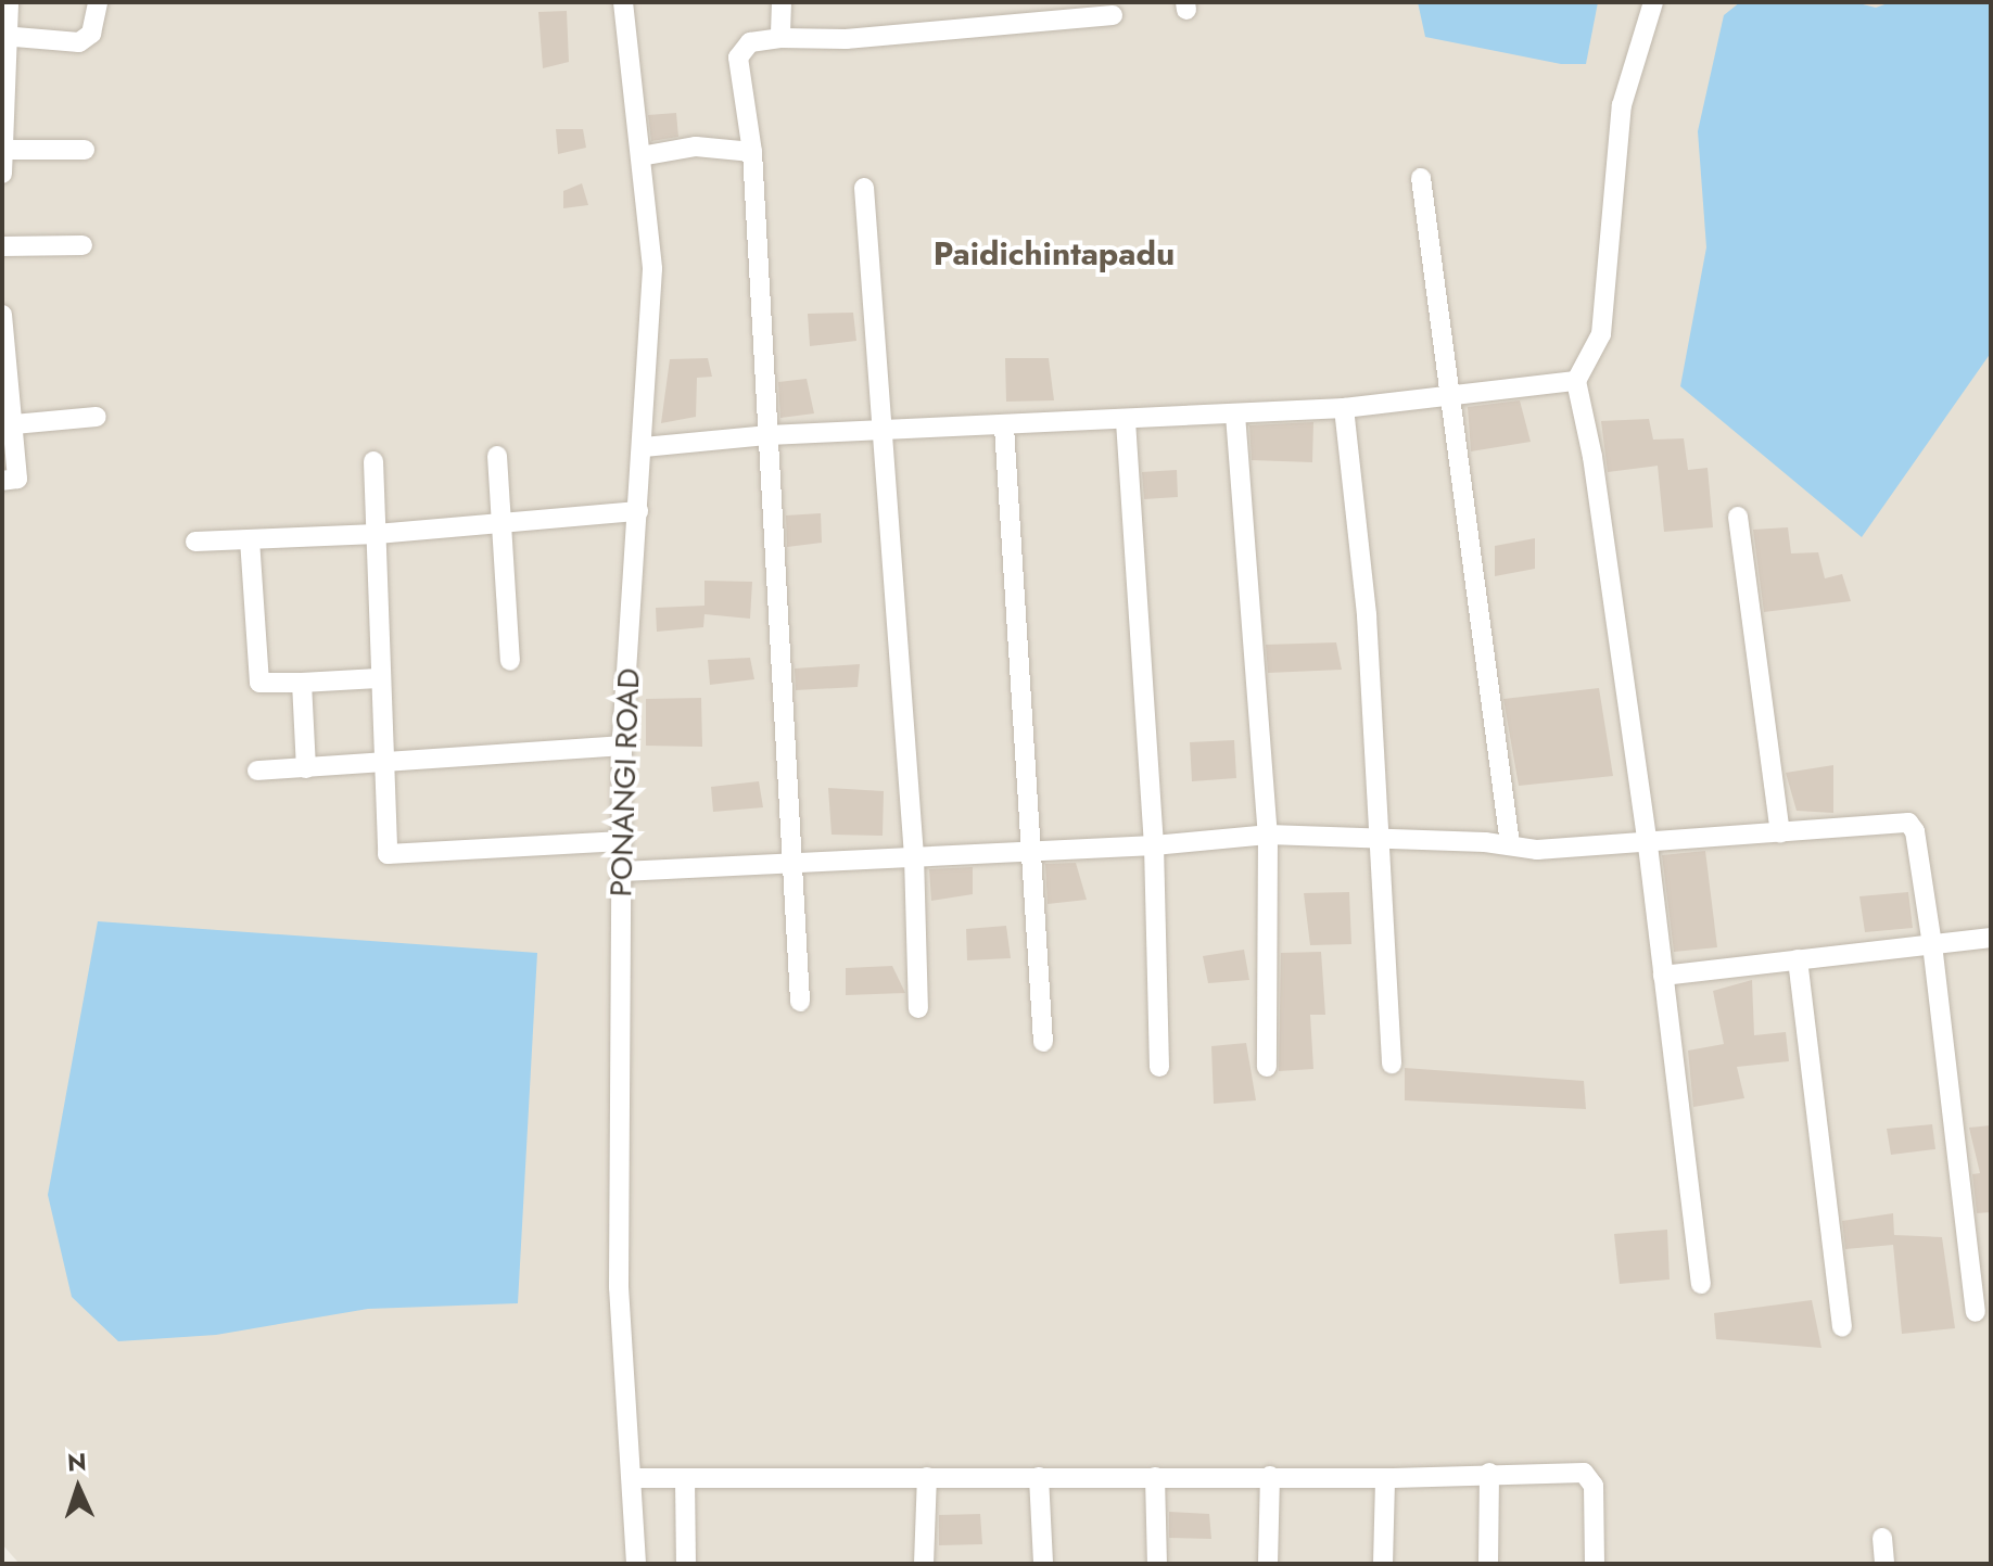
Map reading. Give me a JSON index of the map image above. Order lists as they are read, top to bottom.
{
  "streets": {
    "street": ["PONANGI ROAD"]
  },
  "districts": ["Paidichintapadu"],
  "north": "top"
}
